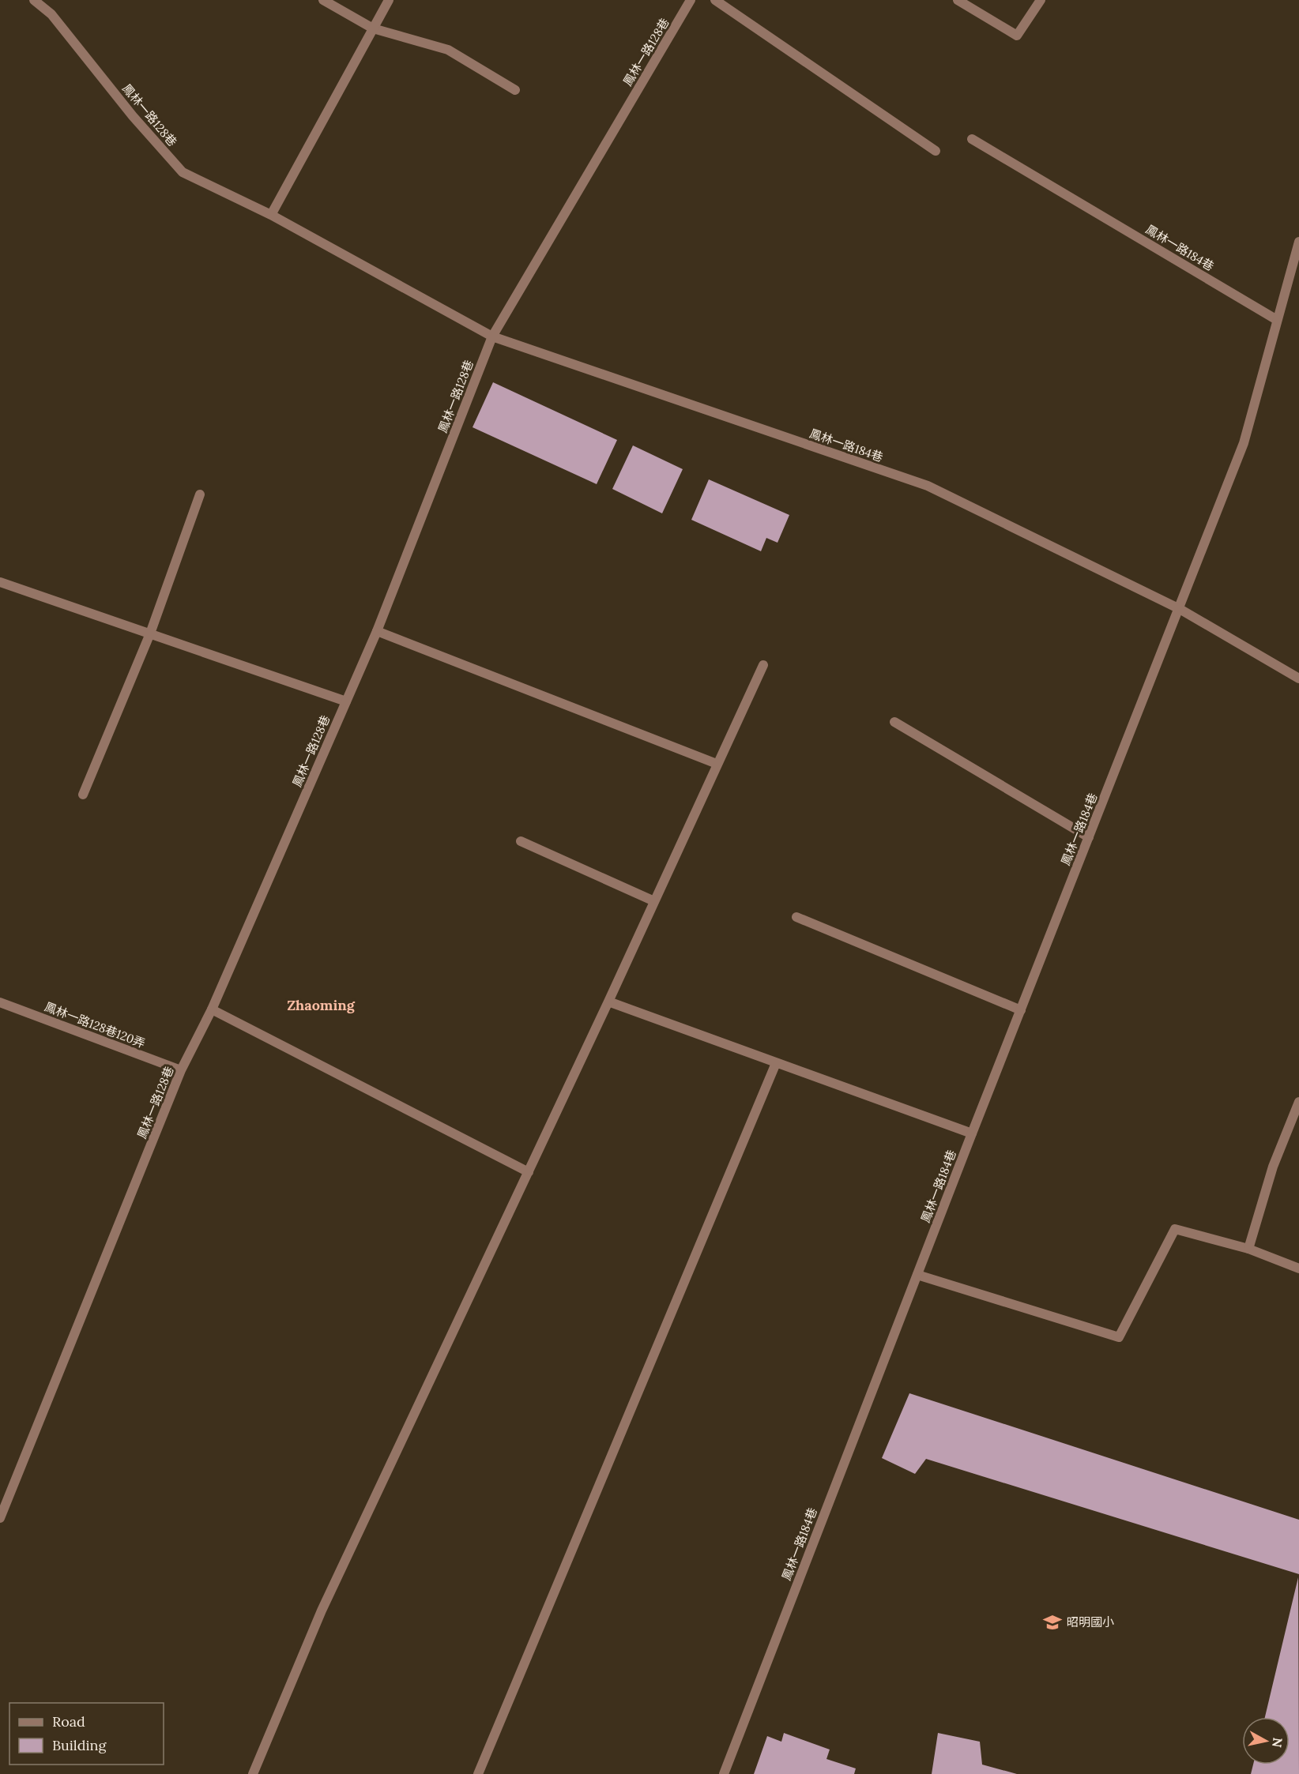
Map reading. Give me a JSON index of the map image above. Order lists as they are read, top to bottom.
{
  "streets": {
    "street": ["鳳林一路128巷", "鳳林一路184巷", "鳳林一路128巷120弄"]
  },
  "crossings": [
    ["鳳林一路128巷", "鳳林一路184巷"],
    ["鳳林一路128巷", "鳳林一路128巷120弄"]
  ],
  "districts": ["Zhaoming"],
  "places": {
    "school or university": ["昭明國小"]
  },
  "legend": ["Road", "Building"],
  "north": "right"
}
